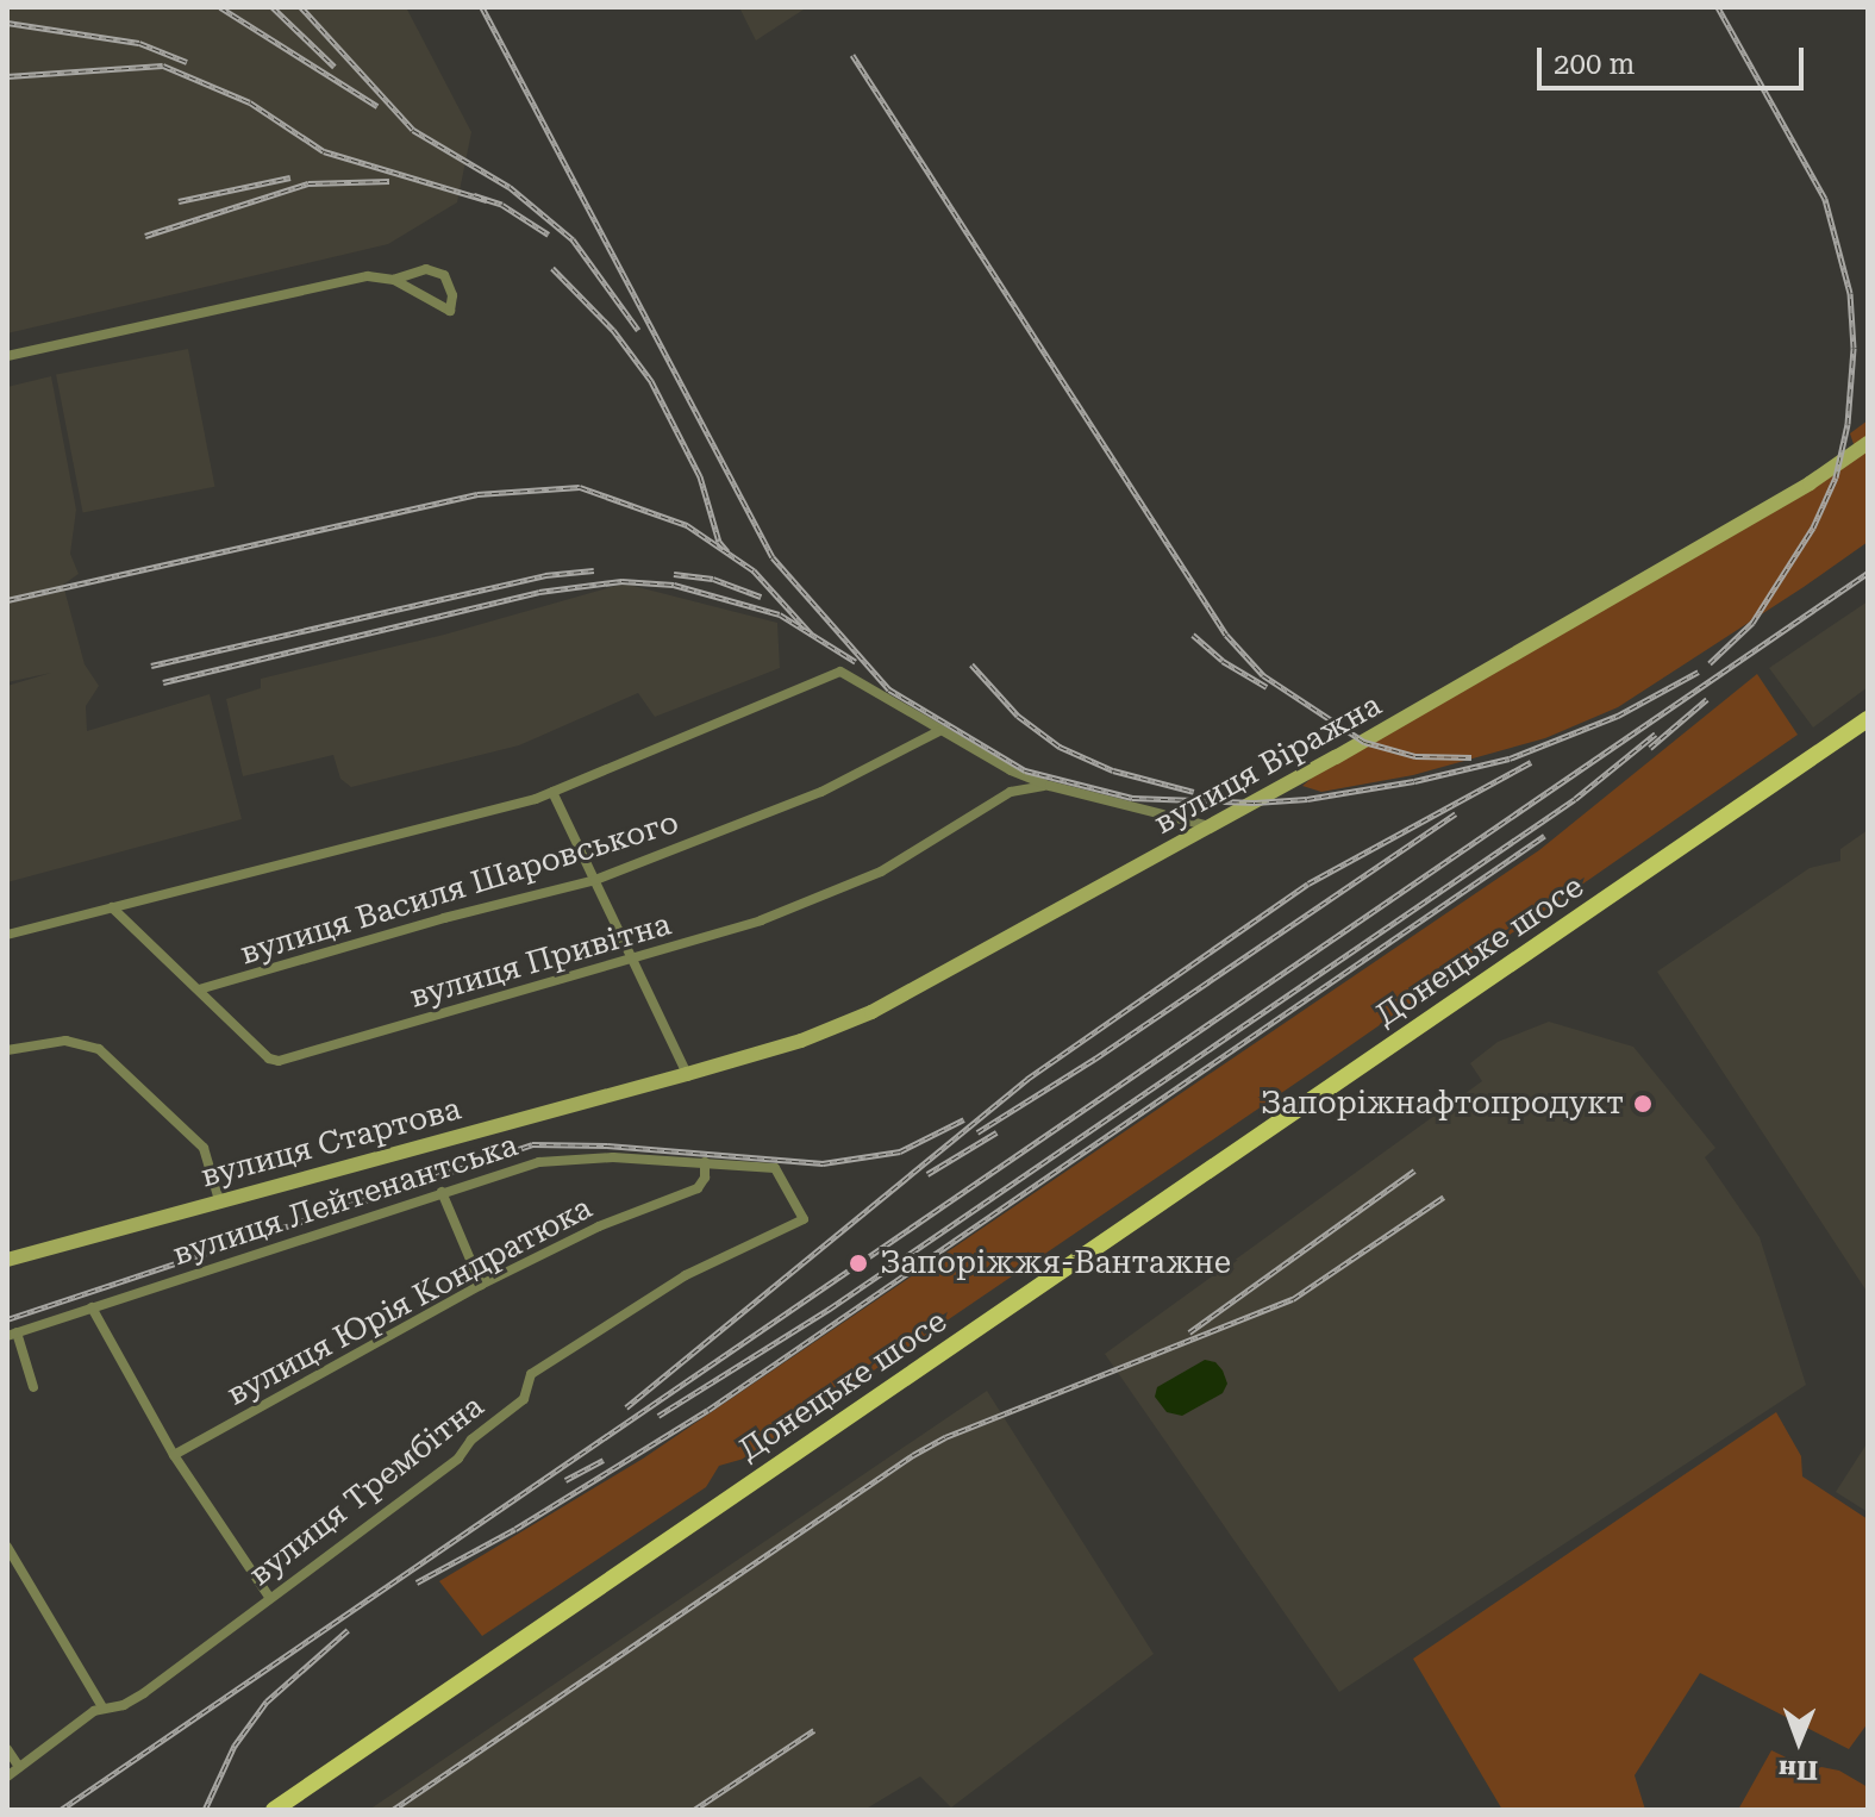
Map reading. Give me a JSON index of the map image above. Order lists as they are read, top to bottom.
{
  "streets": {
    "main road": ["вулиця Віражна", "Донецьке шосе", "вулиця Стартова"],
    "street": [
      "вулиця Василя Шаровського",
      "вулиця Привітна",
      "вулиця Лейтенантська",
      "вулиця Юрія Кондратюка",
      "вулиця Трембітна"
    ]
  },
  "crossings": [
    ["вулиця Віражна", "вулиця Стартова"],
    ["вулиця Василя Шаровського", "вулиця Привітна"],
    ["вулиця Лейтенантська", "вулиця Юрія Кондратюка"],
    ["вулиця Лейтенантська", "вулиця Трембітна"]
  ],
  "places": ["Запоріжнафтопродукт", "Запоріжжя-Вантажне"],
  "scale_bar": "200 m",
  "north": "bottom"
}
